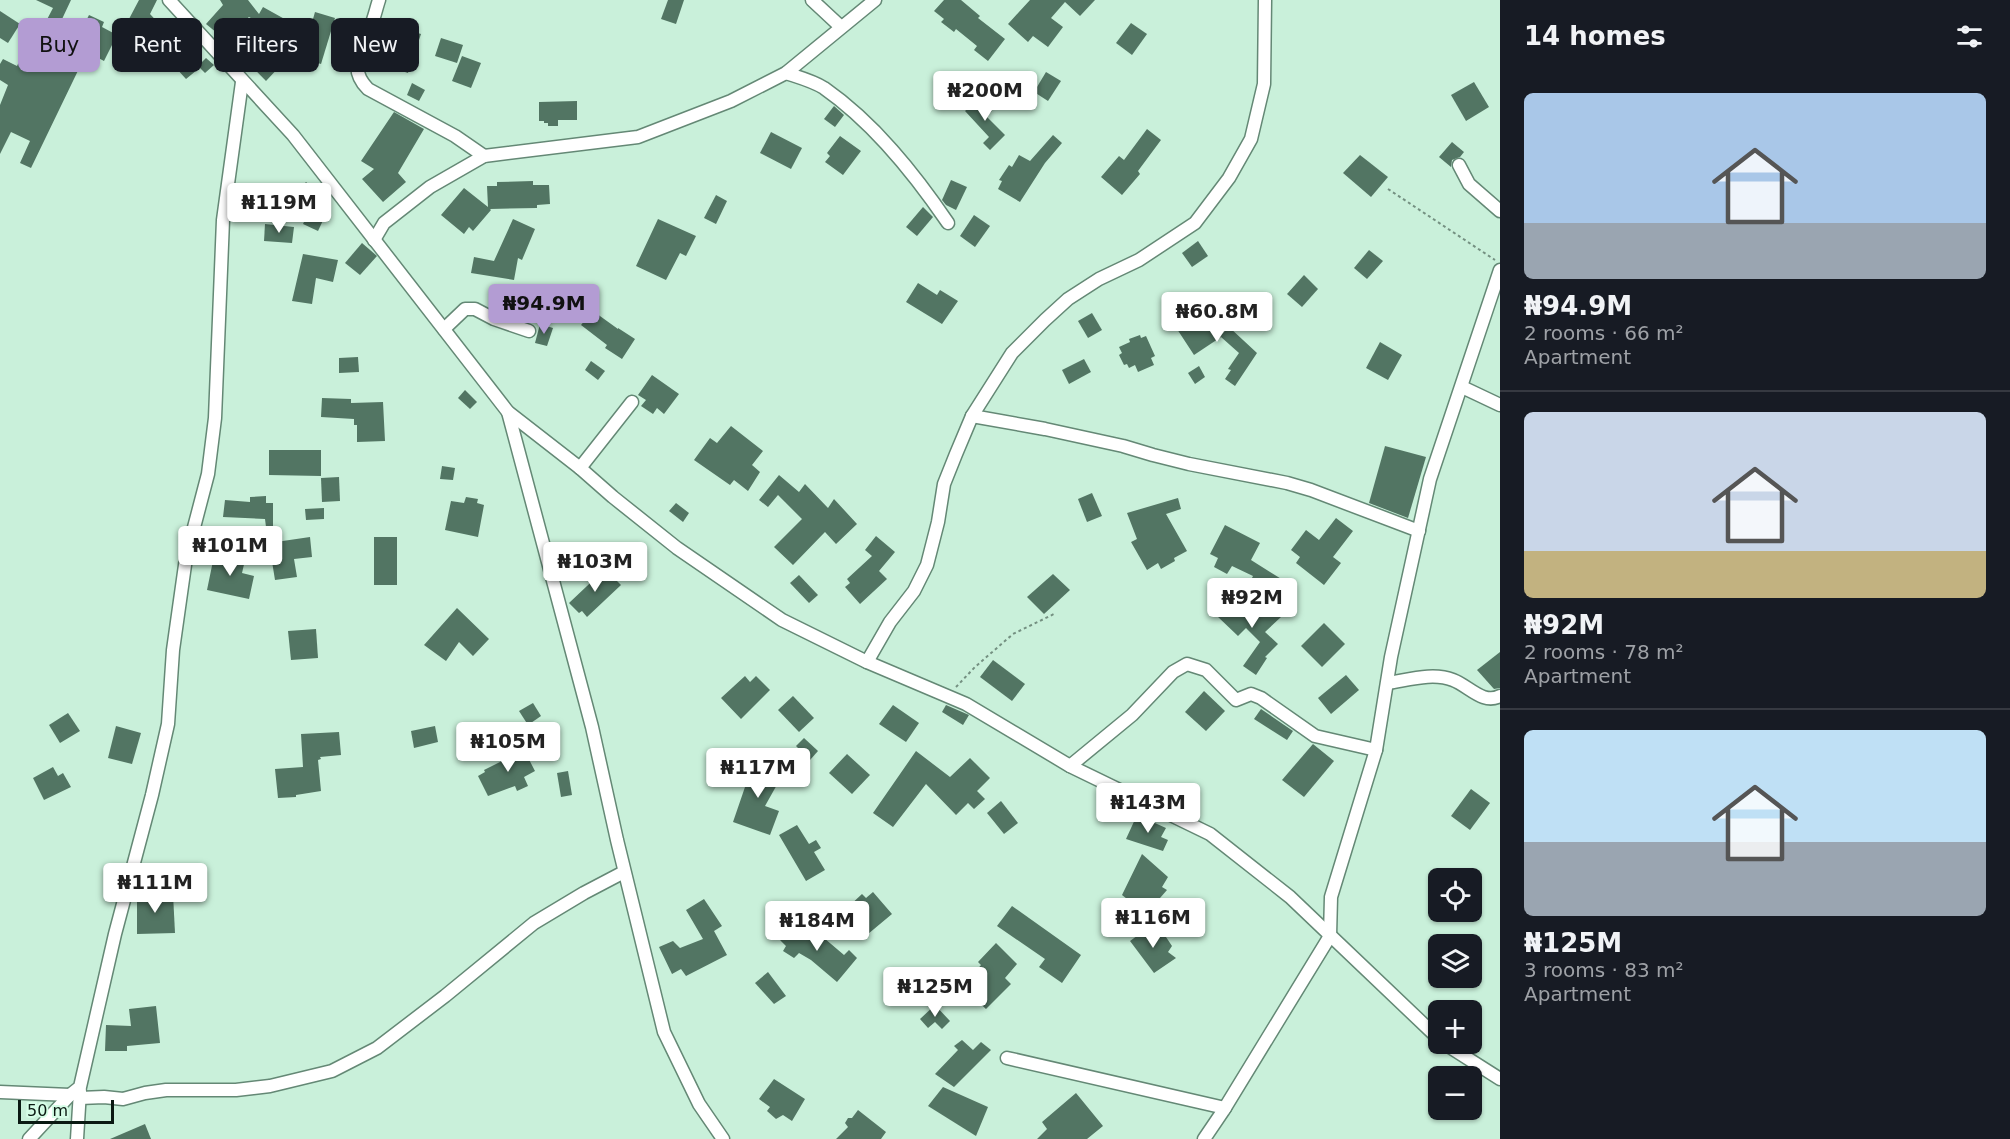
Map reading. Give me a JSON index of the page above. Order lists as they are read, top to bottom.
{
  "scale_bar": "50 m",
  "page": {
    "heading": "14 homes",
    "chip": [
      "Buy",
      "Rent",
      "Filters",
      "New"
    ],
    "price": [
      "₦200M",
      "₦119M",
      "₦94.9M",
      "₦60.8M",
      "₦101M",
      "₦103M",
      "₦92M",
      "₦105M",
      "₦117M",
      "₦143M",
      "₦111M",
      "₦116M",
      "₦184M",
      "₦125M"
    ],
    "list": [
      {
        "name": "₦94.9M",
        "note": "2 rooms · 66 m² · Apartment"
      },
      {
        "name": "₦92M",
        "note": "2 rooms · 78 m² · Apartment"
      },
      {
        "name": "₦125M",
        "note": "3 rooms · 83 m² · Apartment"
      }
    ],
    "map_buttons": ["+", "−"],
    "scale": "50 m"
  }
}
